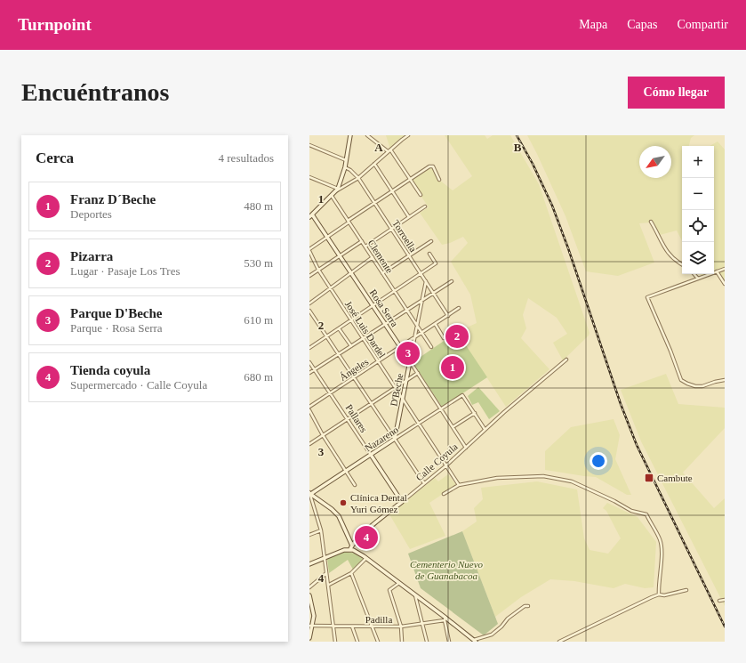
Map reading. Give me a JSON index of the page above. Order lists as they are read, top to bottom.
{
  "streets": {
    "street": [
      "Torroella",
      "Clemente",
      "Rosa Serra",
      "José Luis Dardel",
      "Ángeles",
      "D'Beche",
      "Pallares",
      "Nazareno",
      "Calle Coyula",
      "Padilla"
    ]
  },
  "crossings": [
    ["Torroella", "Ángeles"],
    ["Torroella", "D'Beche"],
    ["Clemente", "Ángeles"],
    ["Clemente", "D'Beche"],
    ["Rosa Serra", "Ángeles"],
    ["Rosa Serra", "D'Beche"],
    ["Rosa Serra", "Nazareno"],
    ["Rosa Serra", "Calle Coyula"],
    ["José Luis Dardel", "Ángeles"],
    ["José Luis Dardel", "D'Beche"],
    ["José Luis Dardel", "Nazareno"],
    ["José Luis Dardel", "Calle Coyula"],
    ["Ángeles", "D'Beche"],
    ["Ángeles", "Pallares"],
    ["D'Beche", "Nazareno"],
    ["Pallares", "Nazareno"],
    ["Pallares", "Calle Coyula"]
  ],
  "parks": ["Cementerio Nuevo de Guanabacoa"],
  "places": {
    "transit": ["Cambute"],
    "other": ["Clínica Dental Yuri Gómez"]
  },
  "north": "bottom left",
  "page": {
    "header": "Turnpoint",
    "nav": ["Mapa", "Capas", "Compartir"],
    "buttons": "Cómo llegar",
    "title": "Encuéntranos",
    "heading": ["Cerca", "4 resultados"],
    "map_buttons": ["+", "−"],
    "list": [
      {
        "mark": "1",
        "name": "Franz D´Beche",
        "note": "Deportes",
        "value": "480 m"
      },
      {
        "mark": "2",
        "name": "Pizarra",
        "note": "Lugar · Pasaje Los Tres",
        "value": "530 m"
      },
      {
        "mark": "3",
        "name": "Parque D'Beche",
        "note": "Parque · Rosa Serra",
        "value": "610 m"
      },
      {
        "mark": "4",
        "name": "Tienda coyula",
        "note": "Supermercado · Calle Coyula",
        "value": "680 m"
      }
    ],
    "pins": [
      "2",
      "3",
      "1",
      "4"
    ]
  },
  "grid": {
    "columns": ["A", "B"],
    "rows": [
      "1",
      "2",
      "3",
      "4"
    ]
  }
}
